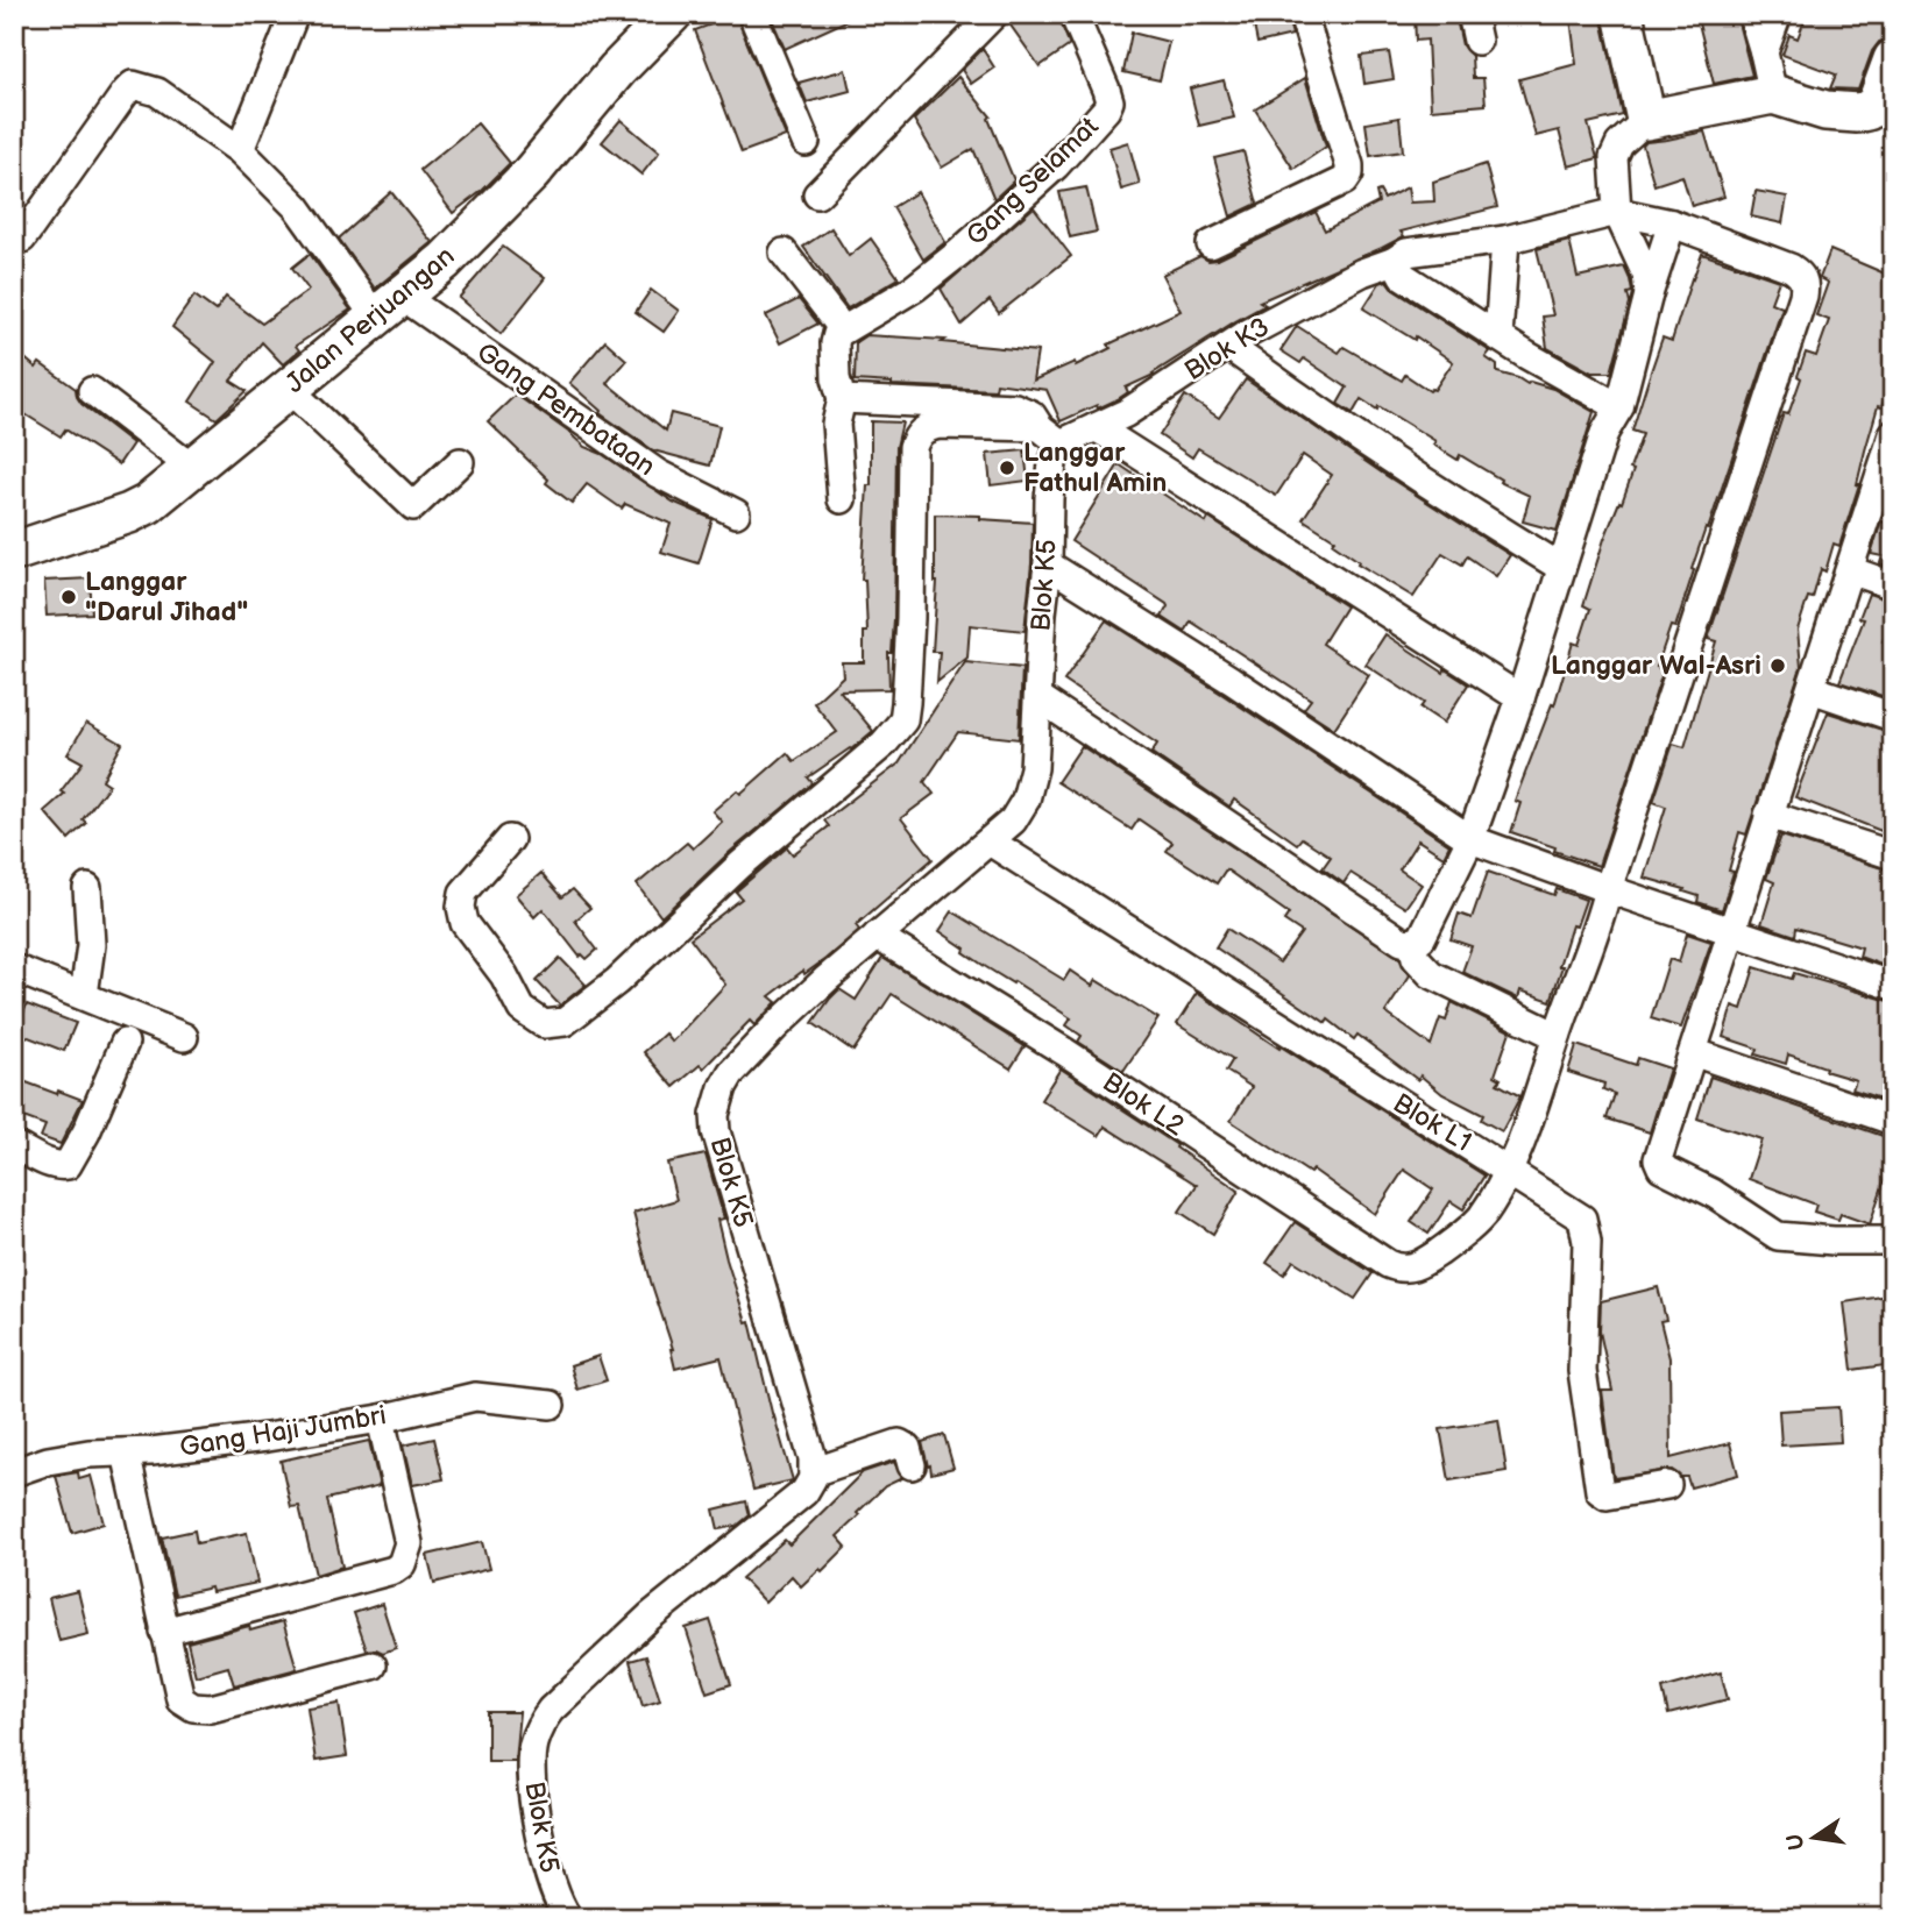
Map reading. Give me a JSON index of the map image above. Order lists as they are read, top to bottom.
{
  "streets": {
    "street": [
      "Gang Selamat",
      "Jalan Perjuangan",
      "Blok K3",
      "Gang Pembataan",
      "Blok K5",
      "Blok L2",
      "Blok L1",
      "Gang Haji Jumbri"
    ]
  },
  "crossings": [
    ["Jalan Perjuangan", "Gang Pembataan"],
    ["Blok K3", "Blok K5"],
    ["Blok K5", "Blok L2"],
    ["Blok K5", "Blok L1"],
    ["Blok L2", "Blok L1"]
  ],
  "places": ["Langgar Fathul Amin", "Langgar \"Darul Jihad\"", "Langgar Wal-Asri"],
  "north": "left"
}
